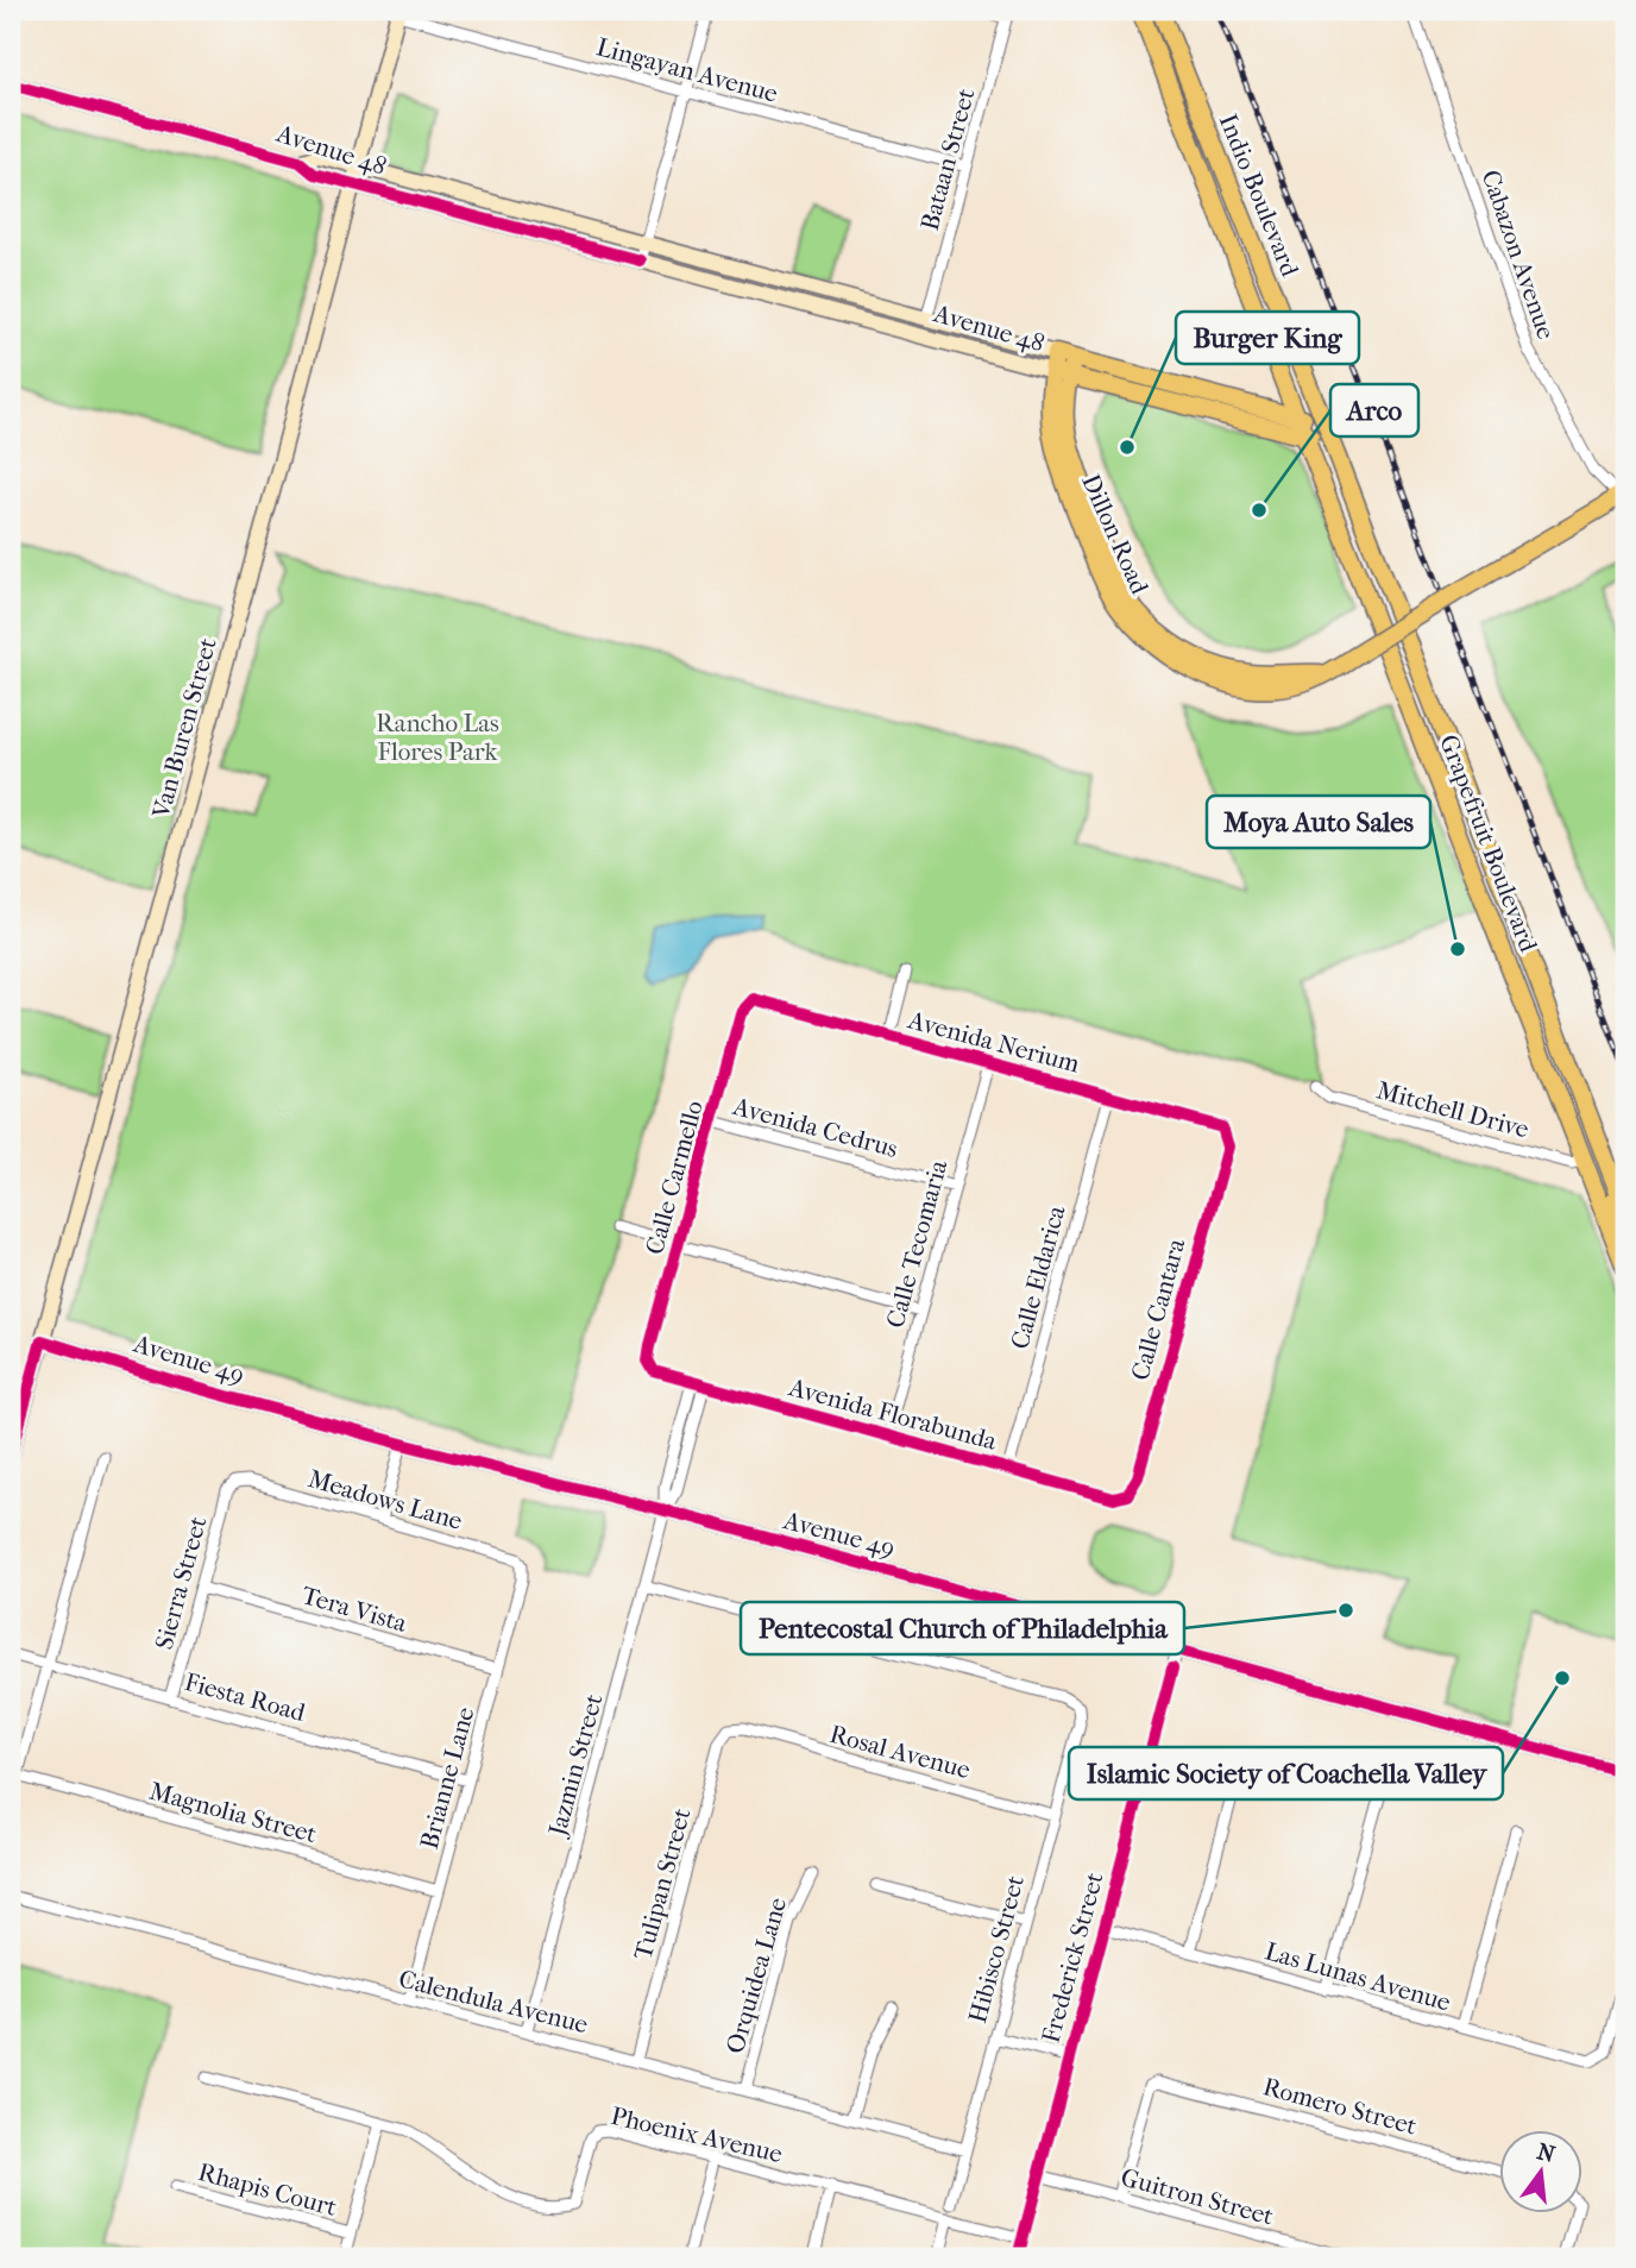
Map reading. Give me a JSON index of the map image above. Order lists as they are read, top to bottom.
{
  "streets": {
    "main road": [
      "Avenue 48",
      "Indio Boulevard",
      "Dillon Road",
      "Grapefruit Boulevard"
    ],
    "street": [
      "Lingayan Avenue",
      "Bataan Street",
      "Cabazon Avenue",
      "Van Buren Street",
      "Avenida Nerium",
      "Mitchell Drive",
      "Avenida Cedrus",
      "Calle Carmello",
      "Calle Tecomaria",
      "Calle Eldarica",
      "Calle Cantara",
      "Avenue 49",
      "Avenida Florabunda",
      "Meadows Lane",
      "Sierra Street",
      "Tera Vista",
      "Fiesta Road",
      "Rosal Avenue",
      "Jazmin Street",
      "Brianne Lane",
      "Magnolia Street",
      "Tulipan Street",
      "Hibisco Street",
      "Frederick Street",
      "Orquidea Lane",
      "Las Lunas Avenue",
      "Calendula Avenue",
      "Romero Street",
      "Phoenix Avenue",
      "Rhapis Court",
      "Guitron Street"
    ]
  },
  "crossings": [
    ["Lingayan Avenue", "Bataan Street"],
    ["Lingayan Avenue", "Van Buren Street"],
    ["Avenue 48", "Bataan Street"],
    ["Avenue 48", "Indio Boulevard"],
    ["Avenue 48", "Dillon Road"],
    ["Avenue 48", "Van Buren Street"],
    ["Avenue 48", "Grapefruit Boulevard"],
    ["Indio Boulevard", "Grapefruit Boulevard"],
    ["Cabazon Avenue", "Dillon Road"],
    ["Van Buren Street", "Avenue 49"],
    ["Grapefruit Boulevard", "Mitchell Drive"],
    ["Avenida Nerium", "Calle Carmello"],
    ["Avenida Nerium", "Calle Tecomaria"],
    ["Avenida Nerium", "Calle Eldarica"],
    ["Avenida Nerium", "Calle Cantara"],
    ["Avenida Cedrus", "Calle Carmello"],
    ["Avenida Cedrus", "Calle Tecomaria"],
    ["Calle Carmello", "Avenida Florabunda"],
    ["Calle Tecomaria", "Avenida Florabunda"],
    ["Calle Eldarica", "Avenida Florabunda"],
    ["Calle Cantara", "Avenida Florabunda"],
    ["Avenue 49", "Jazmin Street"],
    ["Avenue 49", "Frederick Street"],
    ["Meadows Lane", "Sierra Street"],
    ["Meadows Lane", "Brianne Lane"],
    ["Sierra Street", "Tera Vista"],
    ["Sierra Street", "Fiesta Road"],
    ["Tera Vista", "Brianne Lane"],
    ["Fiesta Road", "Brianne Lane"],
    ["Rosal Avenue", "Tulipan Street"],
    ["Rosal Avenue", "Hibisco Street"],
    ["Jazmin Street", "Hibisco Street"],
    ["Jazmin Street", "Calendula Avenue"],
    ["Brianne Lane", "Magnolia Street"],
    ["Brianne Lane", "Calendula Avenue"],
    ["Tulipan Street", "Calendula Avenue"],
    ["Hibisco Street", "Calendula Avenue"],
    ["Frederick Street", "Las Lunas Avenue"],
    ["Frederick Street", "Phoenix Avenue"],
    ["Frederick Street", "Guitron Street"],
    ["Orquidea Lane", "Calendula Avenue"],
    ["Romero Street", "Guitron Street"]
  ],
  "parks": ["Rancho Las Flores Park"],
  "places": [
    "Burger King",
    "Arco",
    "Moya Auto Sales",
    "Pentecostal Church of Philadelphia",
    "Islamic Society of Coachella Valley"
  ],
  "north": "top"
}
